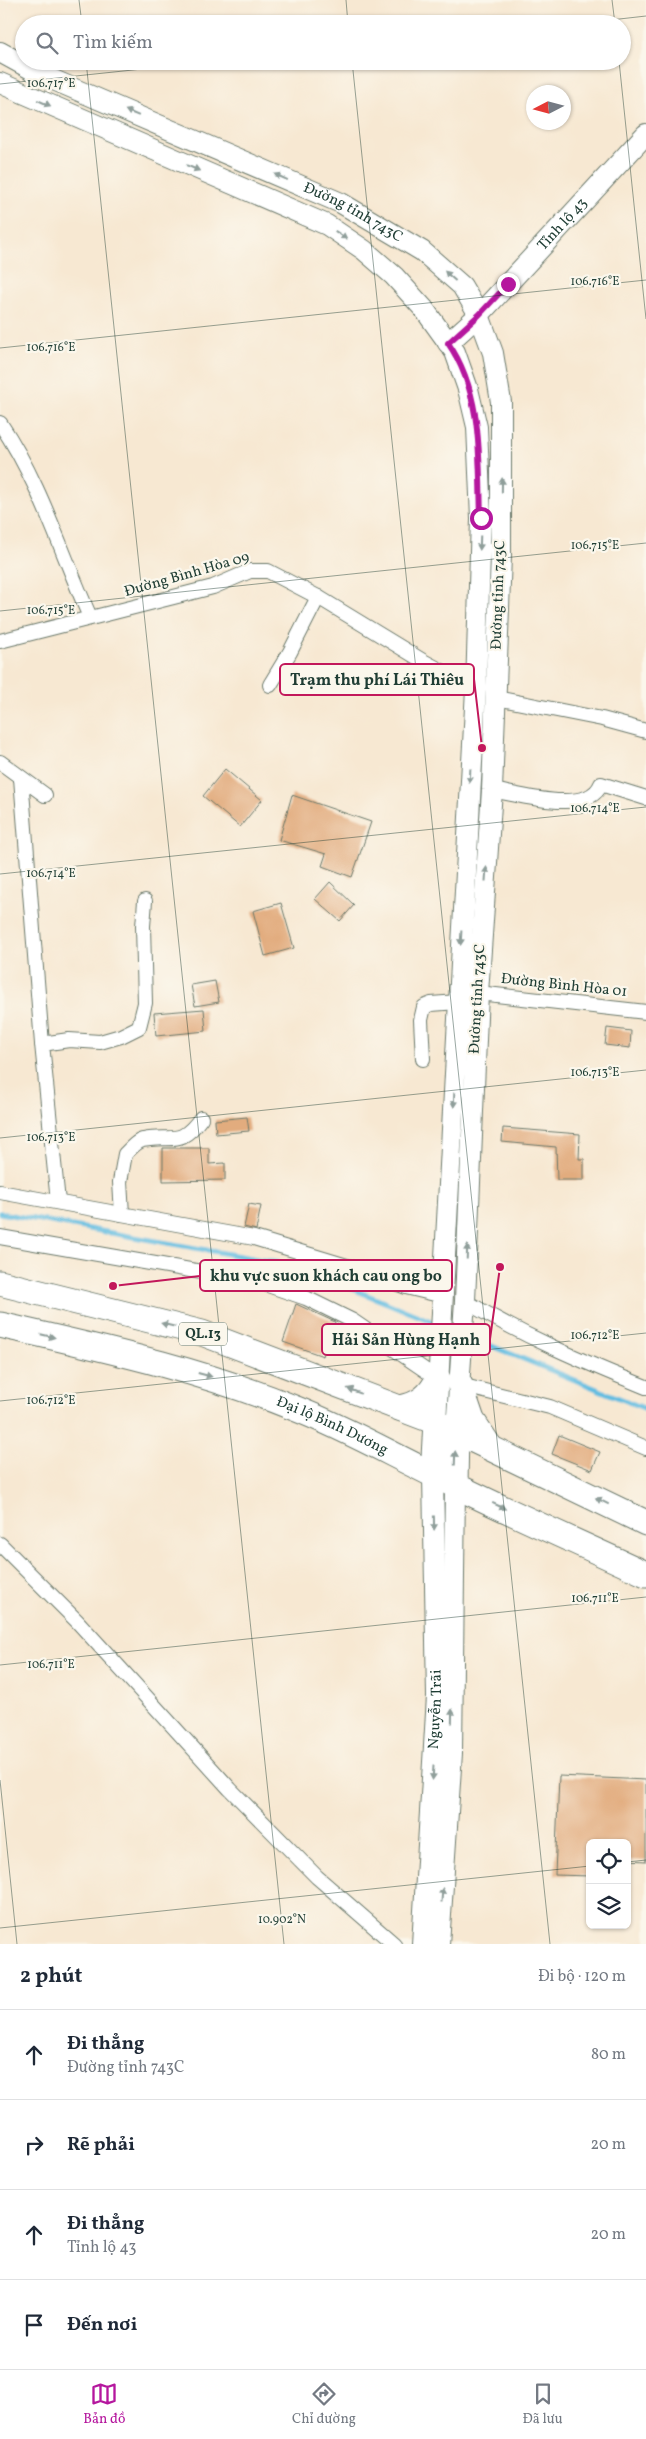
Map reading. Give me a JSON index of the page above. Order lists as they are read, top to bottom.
{
  "streets": {
    "highway": ["QL.13", "Đại lộ Bình Dương"],
    "main road": ["Đường tỉnh 743C", "Tỉnh lộ 43", "Nguyễn Trãi"],
    "street": ["Đường Bình Hòa 09", "Đường Bình Hòa 01"]
  },
  "crossings": [
    ["Đường tỉnh 743C", "Tỉnh lộ 43"],
    ["Đường tỉnh 743C", "Đường Bình Hòa 09"],
    ["Đường tỉnh 743C", "Đường Bình Hòa 01"],
    ["Đường tỉnh 743C", "QL.13"],
    ["Đại lộ Bình Dương", "Nguyễn Trãi"]
  ],
  "places": ["Trạm thu phí Lái Thiêu", "Hải Sản Hùng Hạnh", "khu vực suon khách cau ong bo"],
  "north": "left",
  "page": {
    "search": "Tìm kiếm",
    "heading": ["2 phút", "Đi bộ · 120 m"],
    "list": [
      ["Đi thẳng", "Đường tỉnh 743C", "80 m"],
      ["Rẽ phải", "20 m"],
      ["Đi thẳng", "Tỉnh lộ 43", "20 m"],
      "Đến nơi"
    ],
    "nav": ["Bản đồ", "Chỉ đường", "Đã lưu"]
  },
  "coordinates": [
    "106.717°E",
    "106.716°E",
    "106.715°E",
    "106.714°E",
    "106.713°E",
    "106.712°E",
    "106.711°E",
    "10.902°N"
  ]
}
